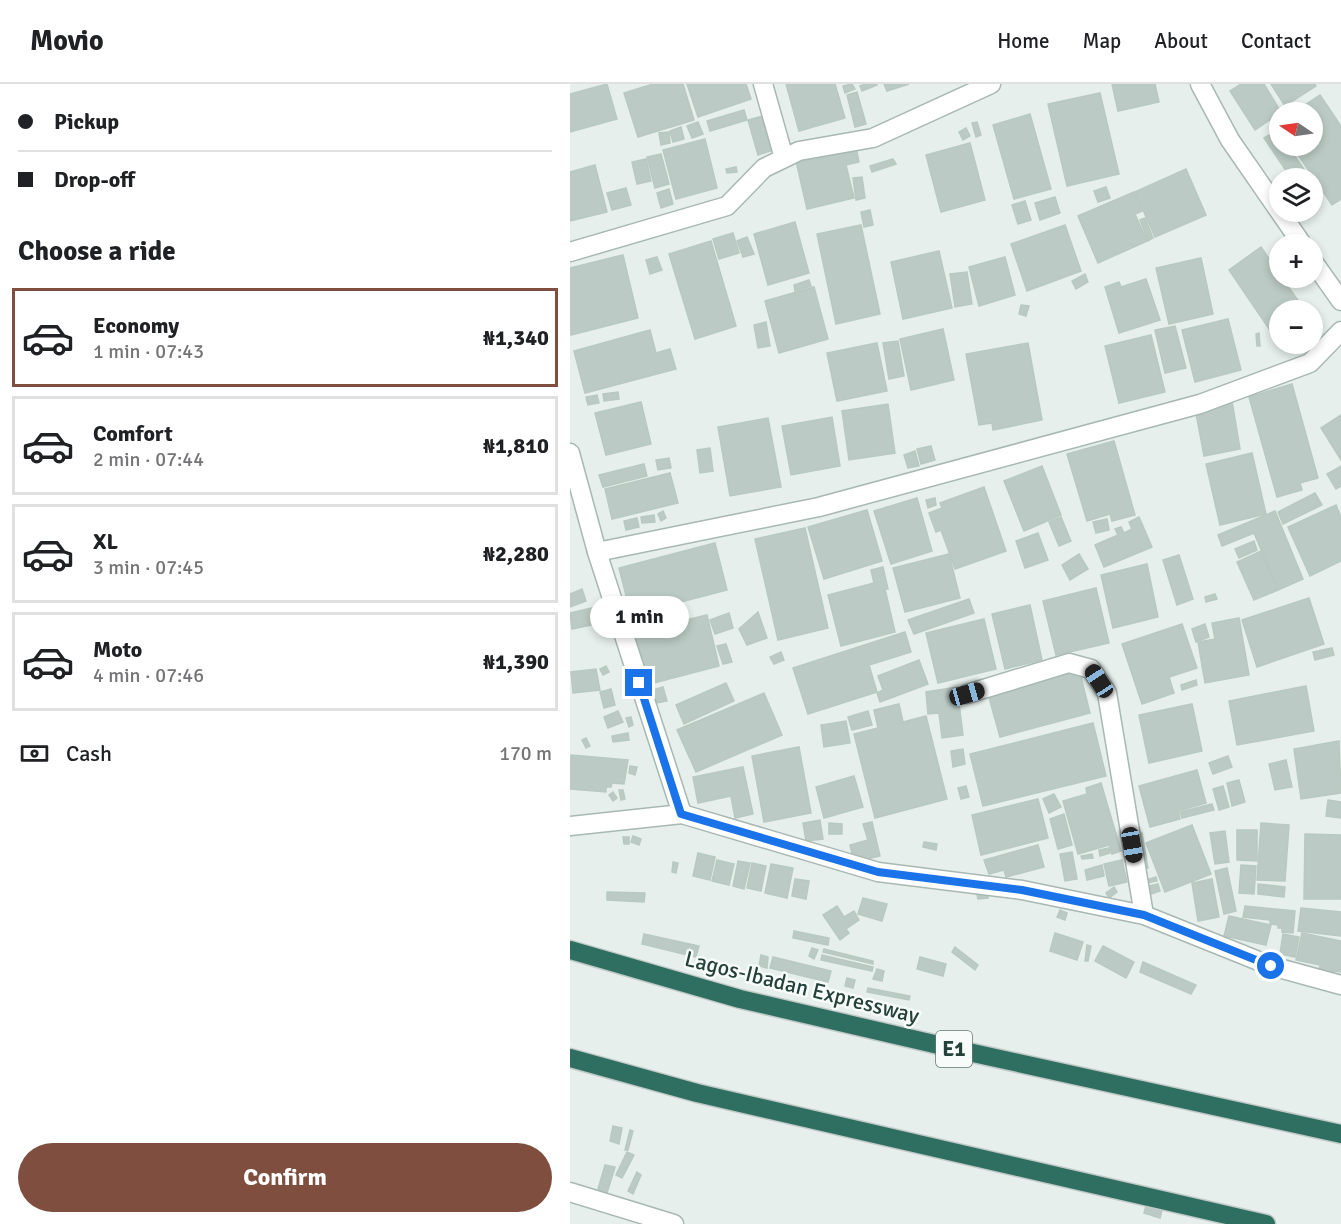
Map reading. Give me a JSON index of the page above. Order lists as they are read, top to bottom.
{
  "streets": {
    "highway": ["Lagos-Ibadan Expressway", "E1"]
  },
  "north": "left",
  "page": {
    "header": "Movio",
    "nav": [
      "Home",
      "Map",
      "About",
      "Contact"
    ],
    "banner": ["Pickup", "Drop-off"],
    "map_buttons": ["+", "−"],
    "heading": "Choose a ride",
    "list": [
      {
        "name": "Economy",
        "note": "1 min · 07:43",
        "value": "₦1,340"
      },
      {
        "name": "Comfort",
        "note": "2 min · 07:44",
        "value": "₦1,810"
      },
      {
        "name": "XL",
        "note": "3 min · 07:45",
        "value": "₦2,280"
      },
      {
        "name": "Moto",
        "note": "4 min · 07:46",
        "value": "₦1,390"
      }
    ],
    "bubble": "1 min",
    "pay": ["Cash", "170 m"],
    "buttons": "Confirm"
  }
}
